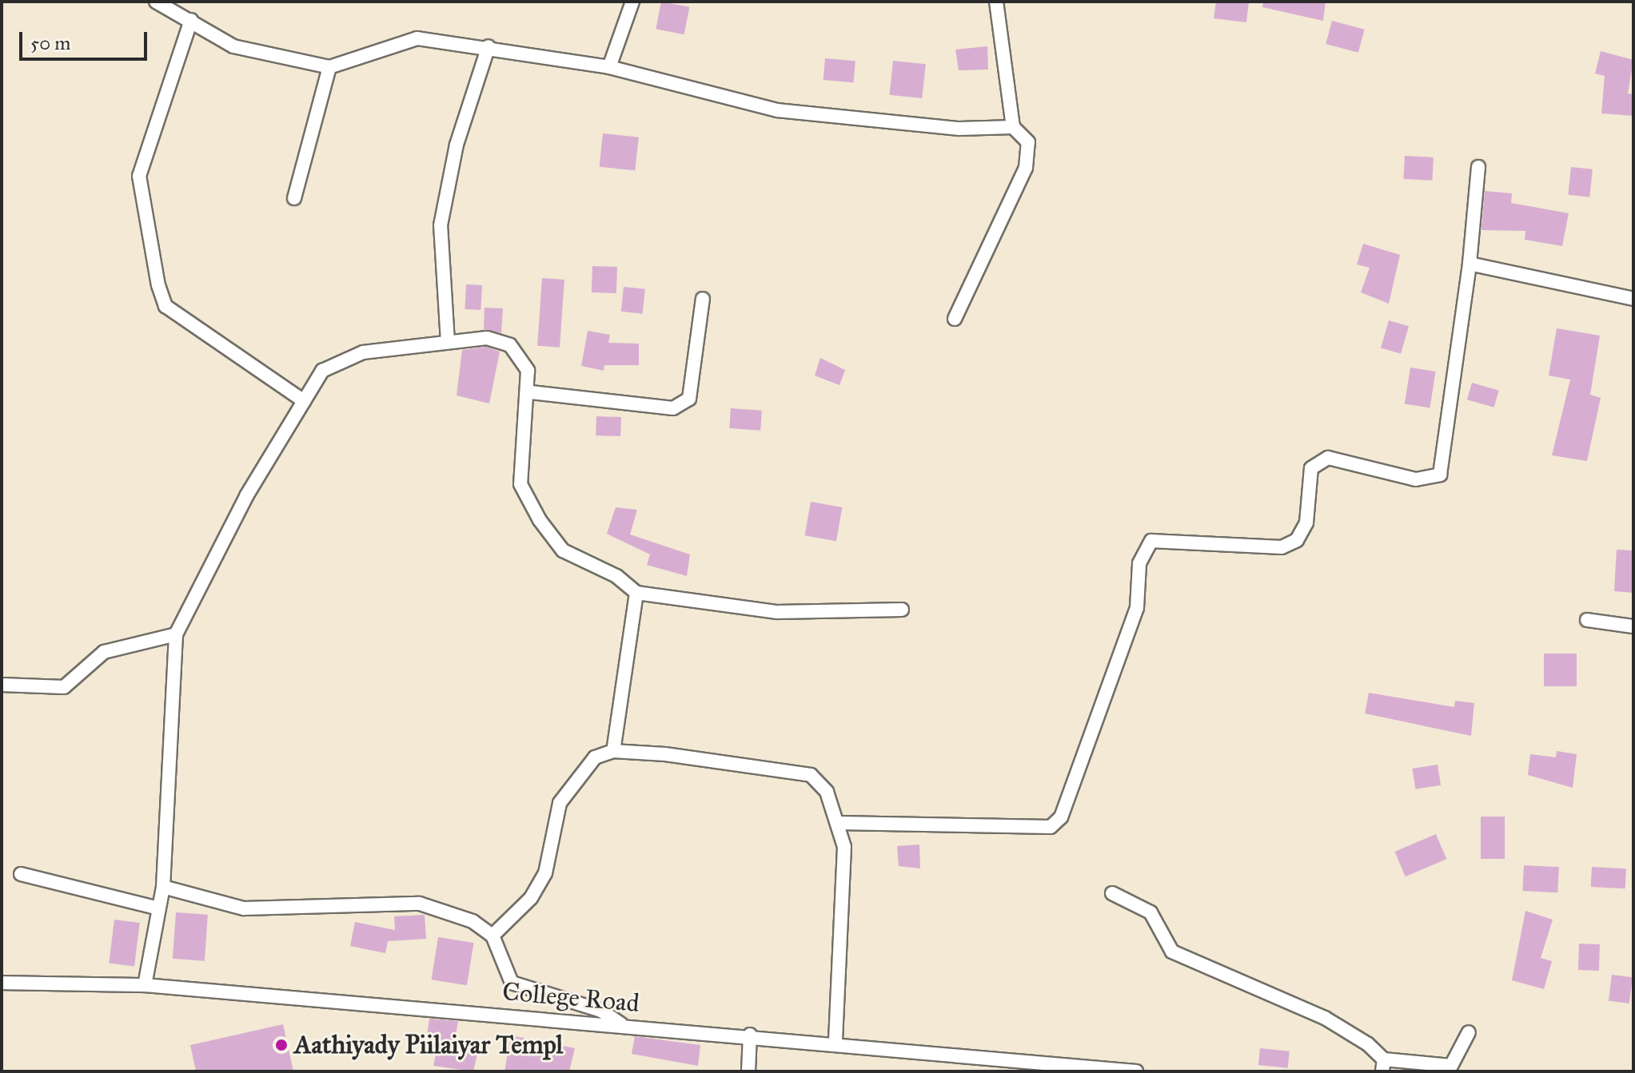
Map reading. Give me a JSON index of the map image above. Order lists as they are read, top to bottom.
{
  "streets": {
    "street": ["College Road"]
  },
  "places": ["Aathiyady Piilaiyar Templ"],
  "scale_bar": "50 m"
}
